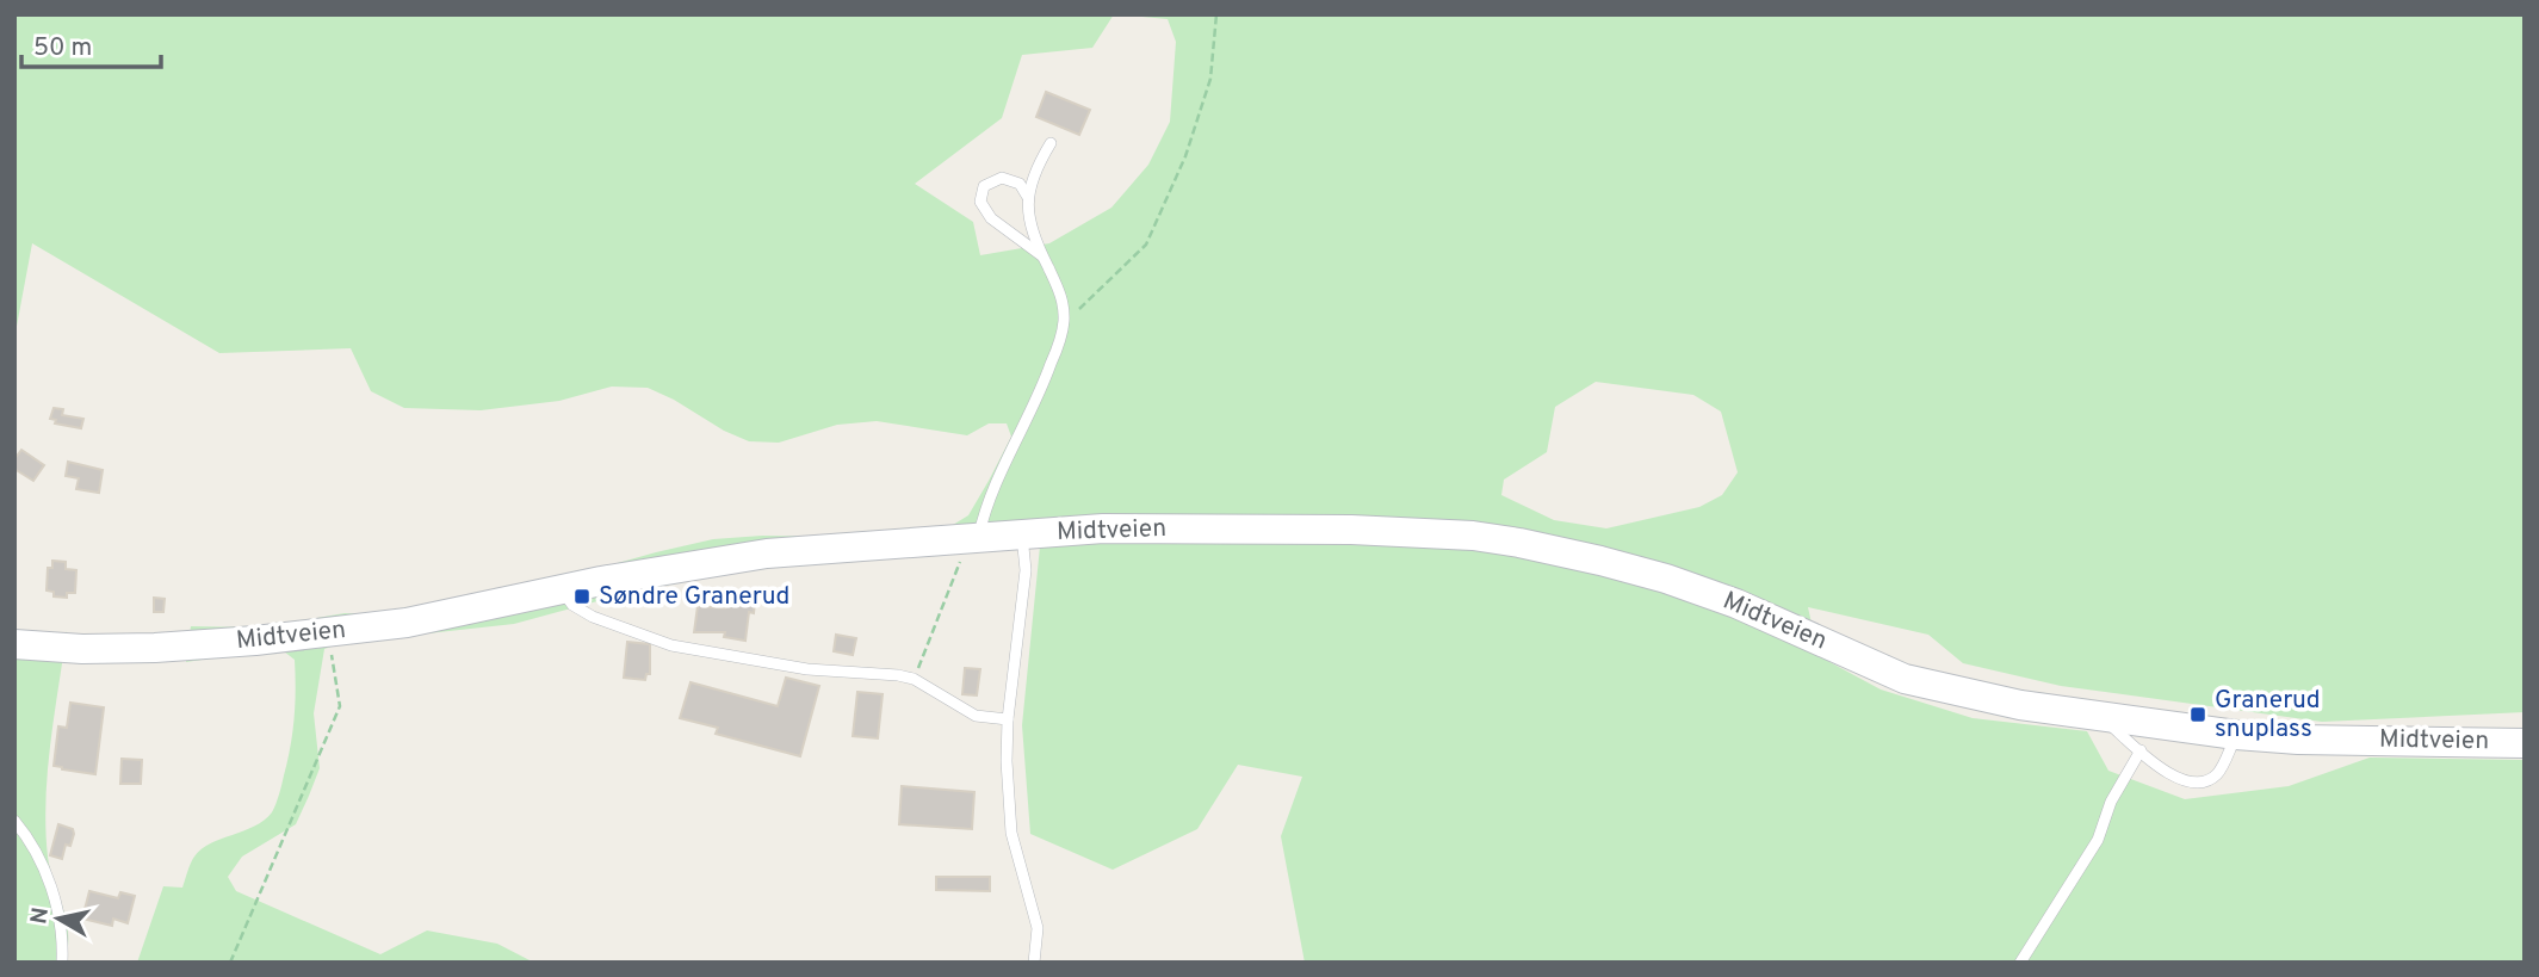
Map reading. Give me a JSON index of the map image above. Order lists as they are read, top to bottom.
{
  "streets": {
    "main road": ["Midtveien"]
  },
  "places": {
    "transit": ["Søndre Granerud", "Granerud snuplass"]
  },
  "scale_bar": "50 m",
  "north": "left"
}
